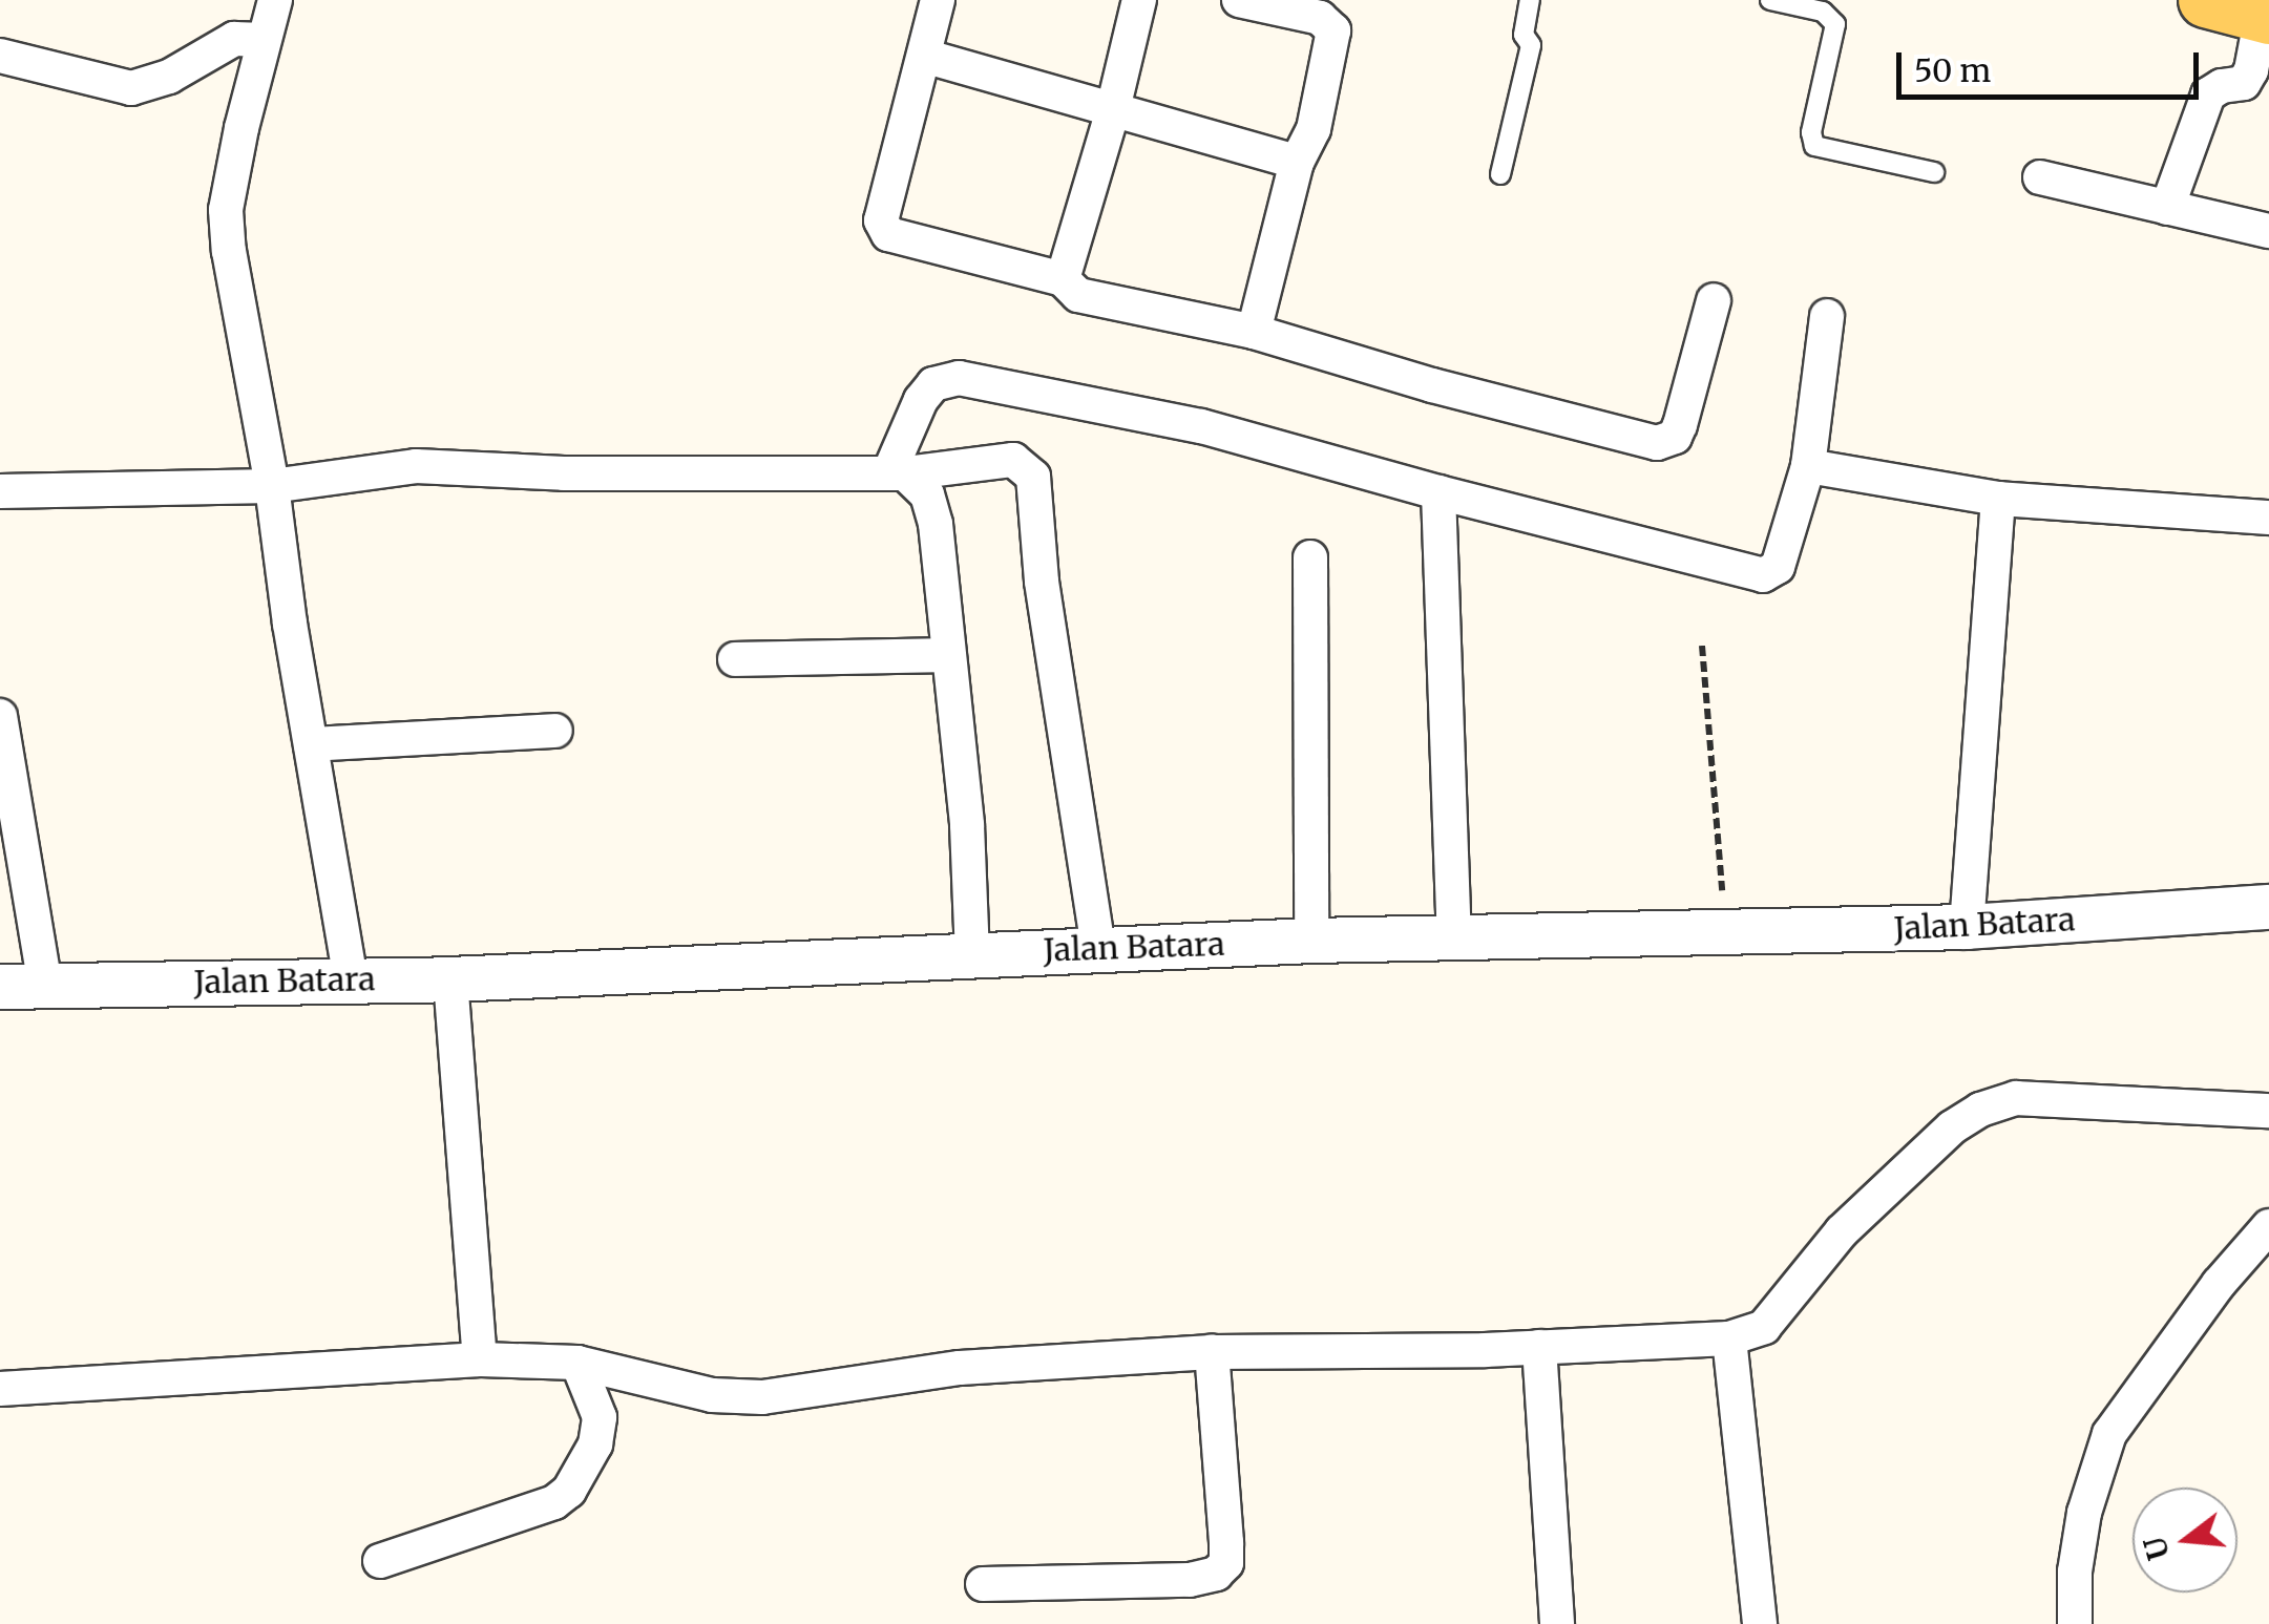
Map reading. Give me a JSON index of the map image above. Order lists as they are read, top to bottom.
{
  "streets": {
    "street": ["Jalan Batara"]
  },
  "scale_bar": "50 m",
  "north": "left"
}
